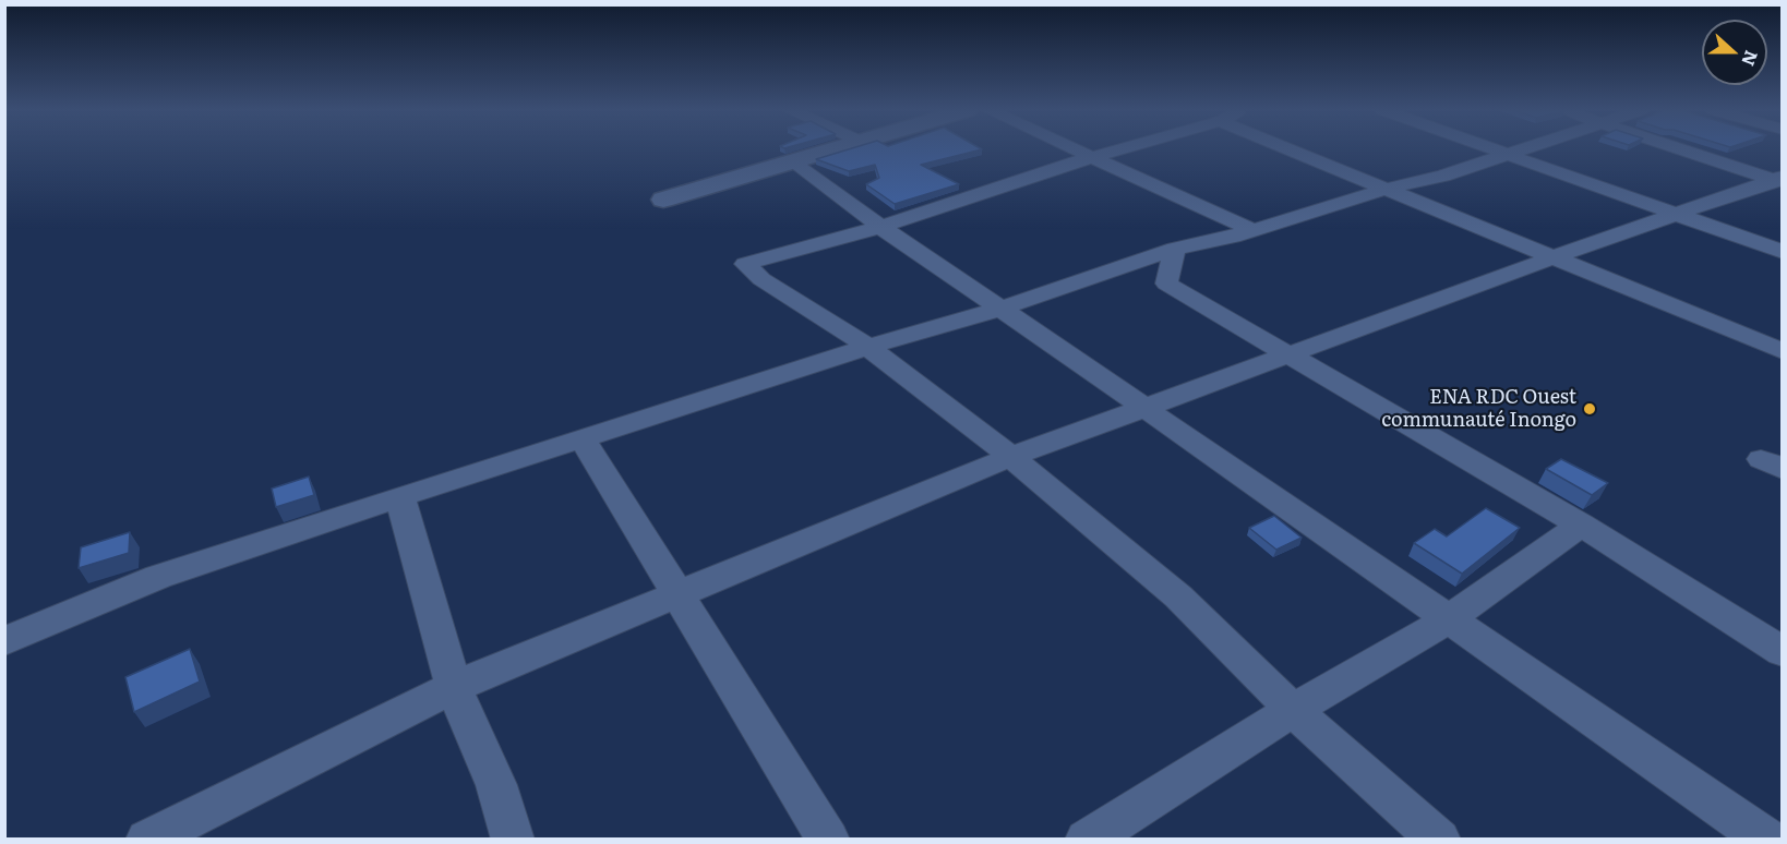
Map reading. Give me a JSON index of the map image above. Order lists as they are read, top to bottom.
{
  "places": ["ENA RDC Ouest communauté Inongo"],
  "north": "right"
}
